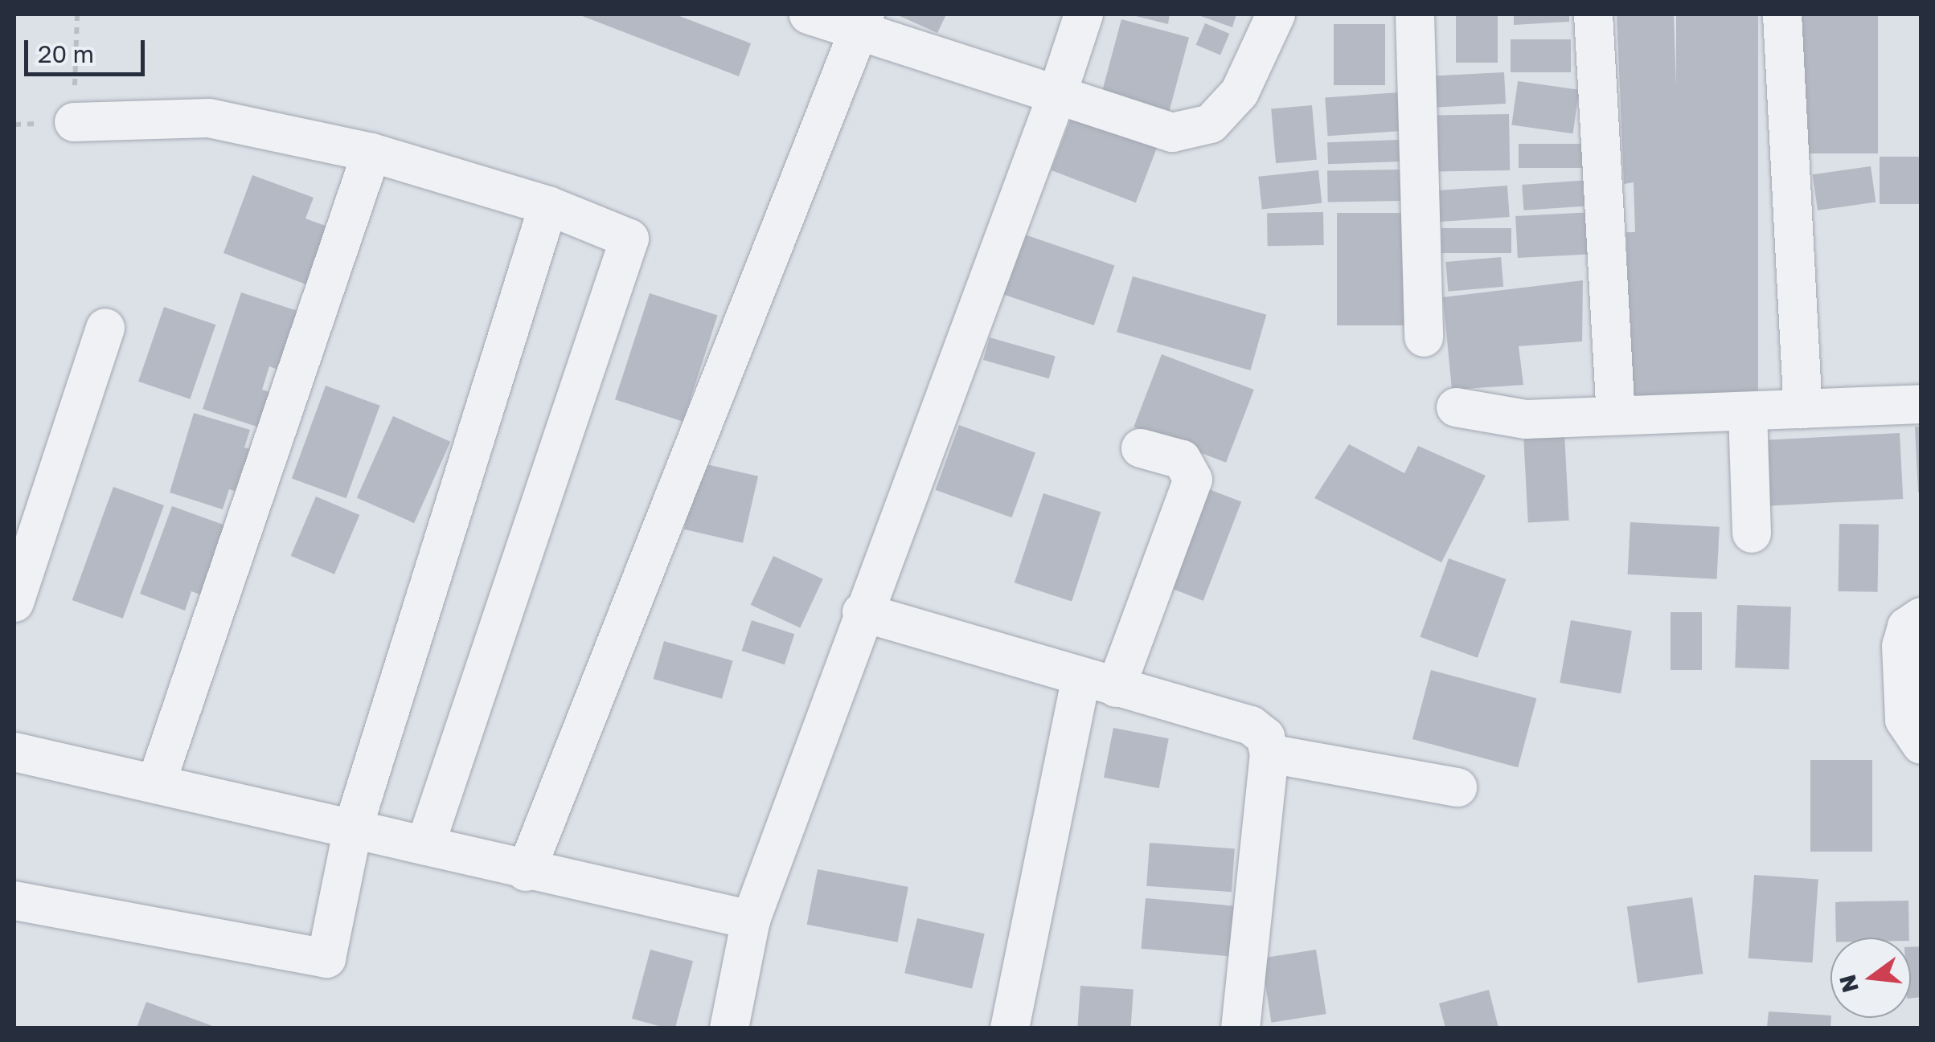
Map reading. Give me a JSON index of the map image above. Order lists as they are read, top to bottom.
{
  "scale_bar": "20 m",
  "north": "left"
}
